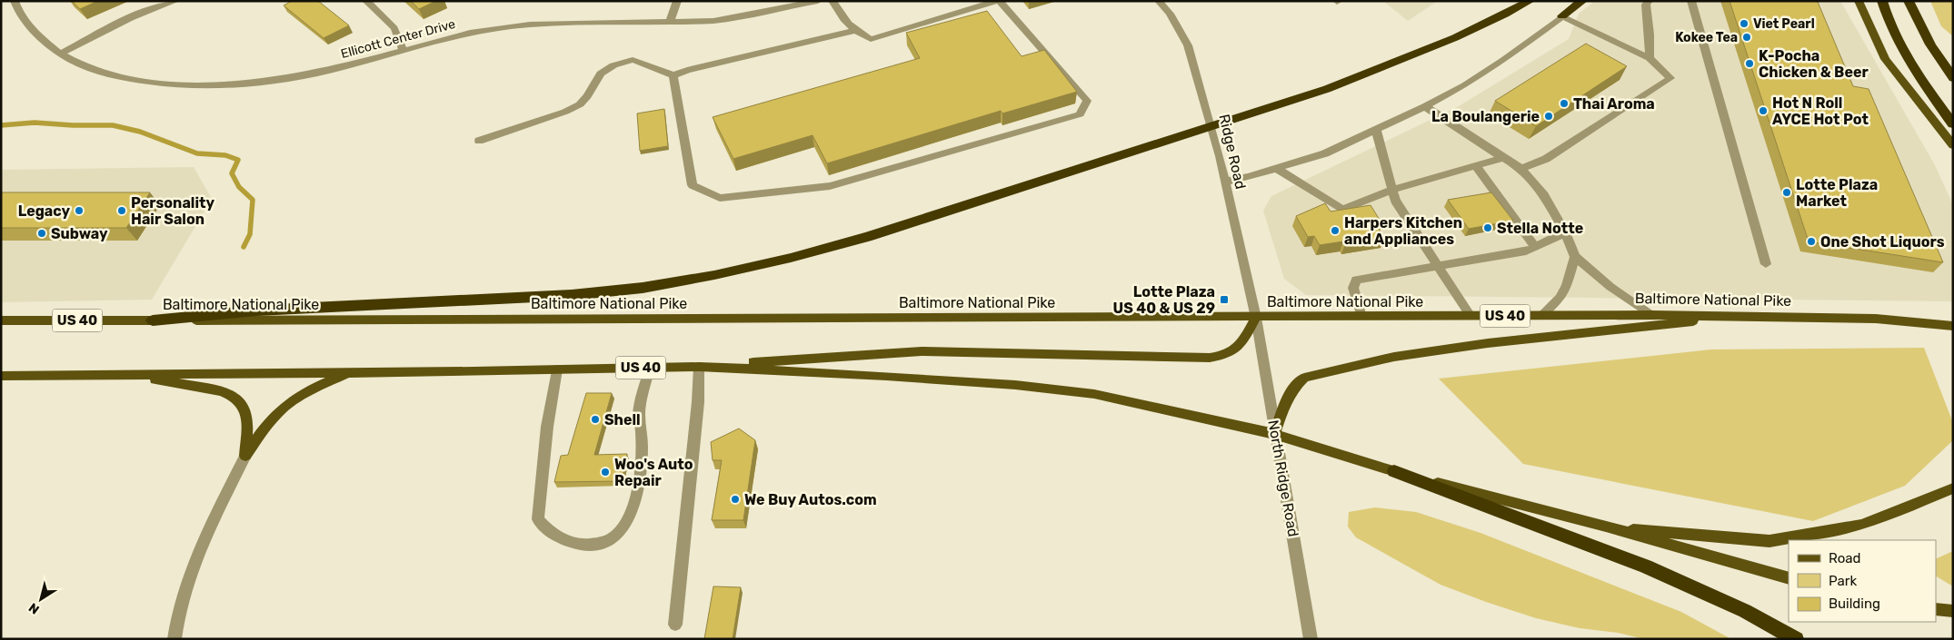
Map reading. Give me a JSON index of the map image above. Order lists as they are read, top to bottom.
{
  "streets": {
    "main road": ["Baltimore National Pike", "US 40"],
    "street": ["Ellicott Center Drive", "Ridge Road", "North Ridge Road"]
  },
  "crossings": [
    ["Ridge Road", "Baltimore National Pike"],
    ["Ridge Road", "North Ridge Road"],
    ["Baltimore National Pike", "North Ridge Road"],
    ["US 40", "North Ridge Road"]
  ],
  "places": {
    "other": [
      "Viet Pearl",
      "Kokee Tea",
      "K-Pocha Chicken & Beer",
      "Thai Aroma",
      "Hot N Roll AYCE Hot Pot",
      "La Boulangerie",
      "Lotte Plaza Market",
      "Legacy",
      "Personality Hair Salon",
      "Stella Notte",
      "Harpers Kitchen and Appliances",
      "Subway",
      "One Shot Liquors",
      "Shell",
      "Woo's Auto Repair",
      "We Buy Autos.com"
    ],
    "transit": ["Lotte Plaza US 40 & US 29"]
  },
  "legend": ["Road", "Park", "Building"],
  "north": "bottom left"
}
